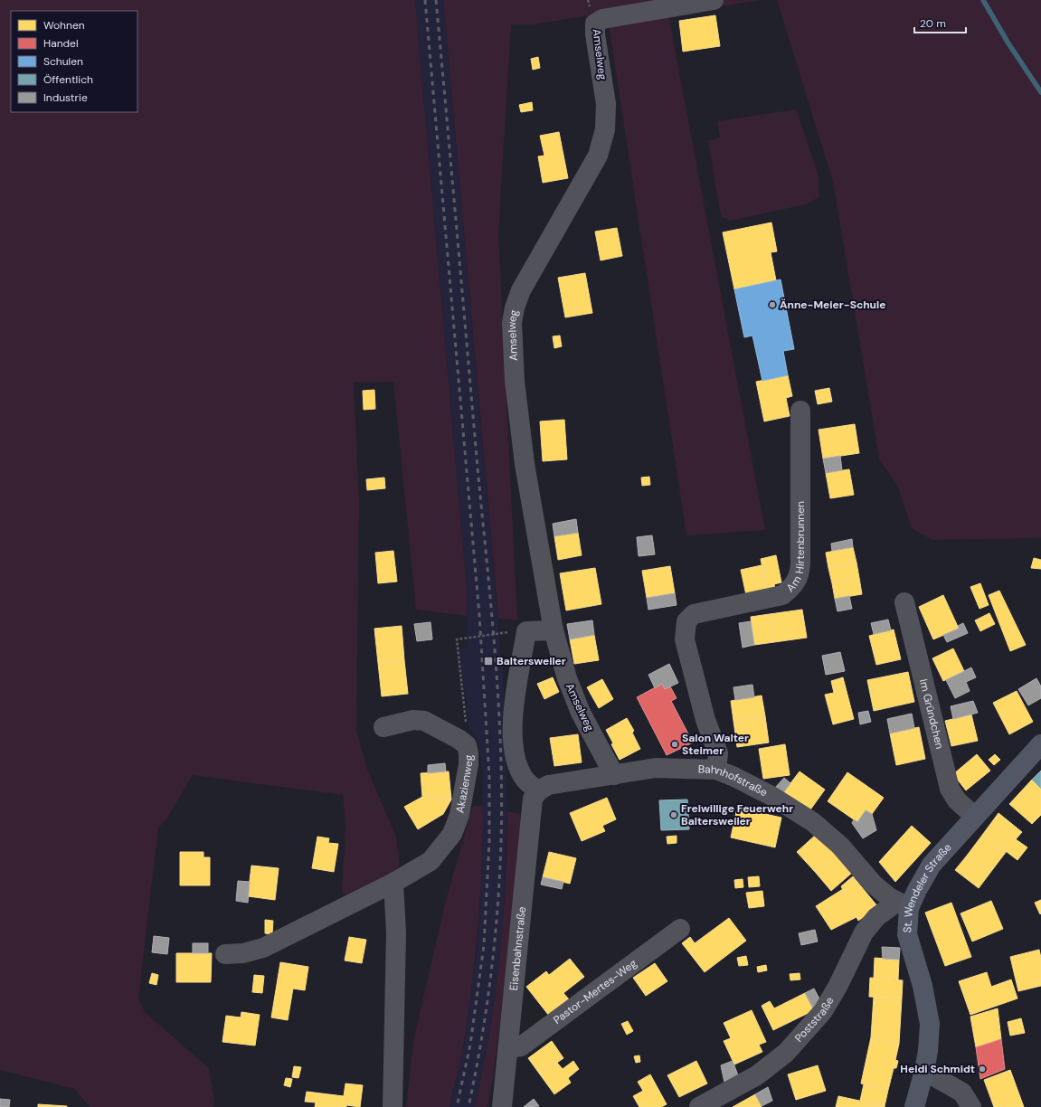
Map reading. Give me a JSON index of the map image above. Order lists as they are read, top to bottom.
{
  "streets": {
    "main road": ["St. Wendeler Straße"],
    "street": [
      "Amselweg",
      "Am Hirtenbrunnen",
      "Im Gründchen",
      "Bahnhofstraße",
      "Akazienweg",
      "Eisenbahnstraße",
      "Pastor-Mertes-Weg",
      "Poststraße"
    ]
  },
  "crossings": [
    ["Amselweg", "Bahnhofstraße"],
    ["Am Hirtenbrunnen", "Bahnhofstraße"],
    ["Im Gründchen", "St. Wendeler Straße"],
    ["Bahnhofstraße", "St. Wendeler Straße"],
    ["Bahnhofstraße", "Eisenbahnstraße"],
    ["Bahnhofstraße", "Poststraße"],
    ["St. Wendeler Straße", "Poststraße"],
    ["Eisenbahnstraße", "Pastor-Mertes-Weg"]
  ],
  "places": {
    "other": [
      "Änne-Meier-Schule",
      "Salon Walter Steimer",
      "Freiwillige Feuerwehr Baltersweiler",
      "Heidi Schmidt"
    ],
    "transit": ["Baltersweiler"]
  },
  "legend": [
    "Wohnen",
    "Handel",
    "Schulen",
    "Öffentlich",
    "Industrie"
  ],
  "scale_bar": "20 m"
}
